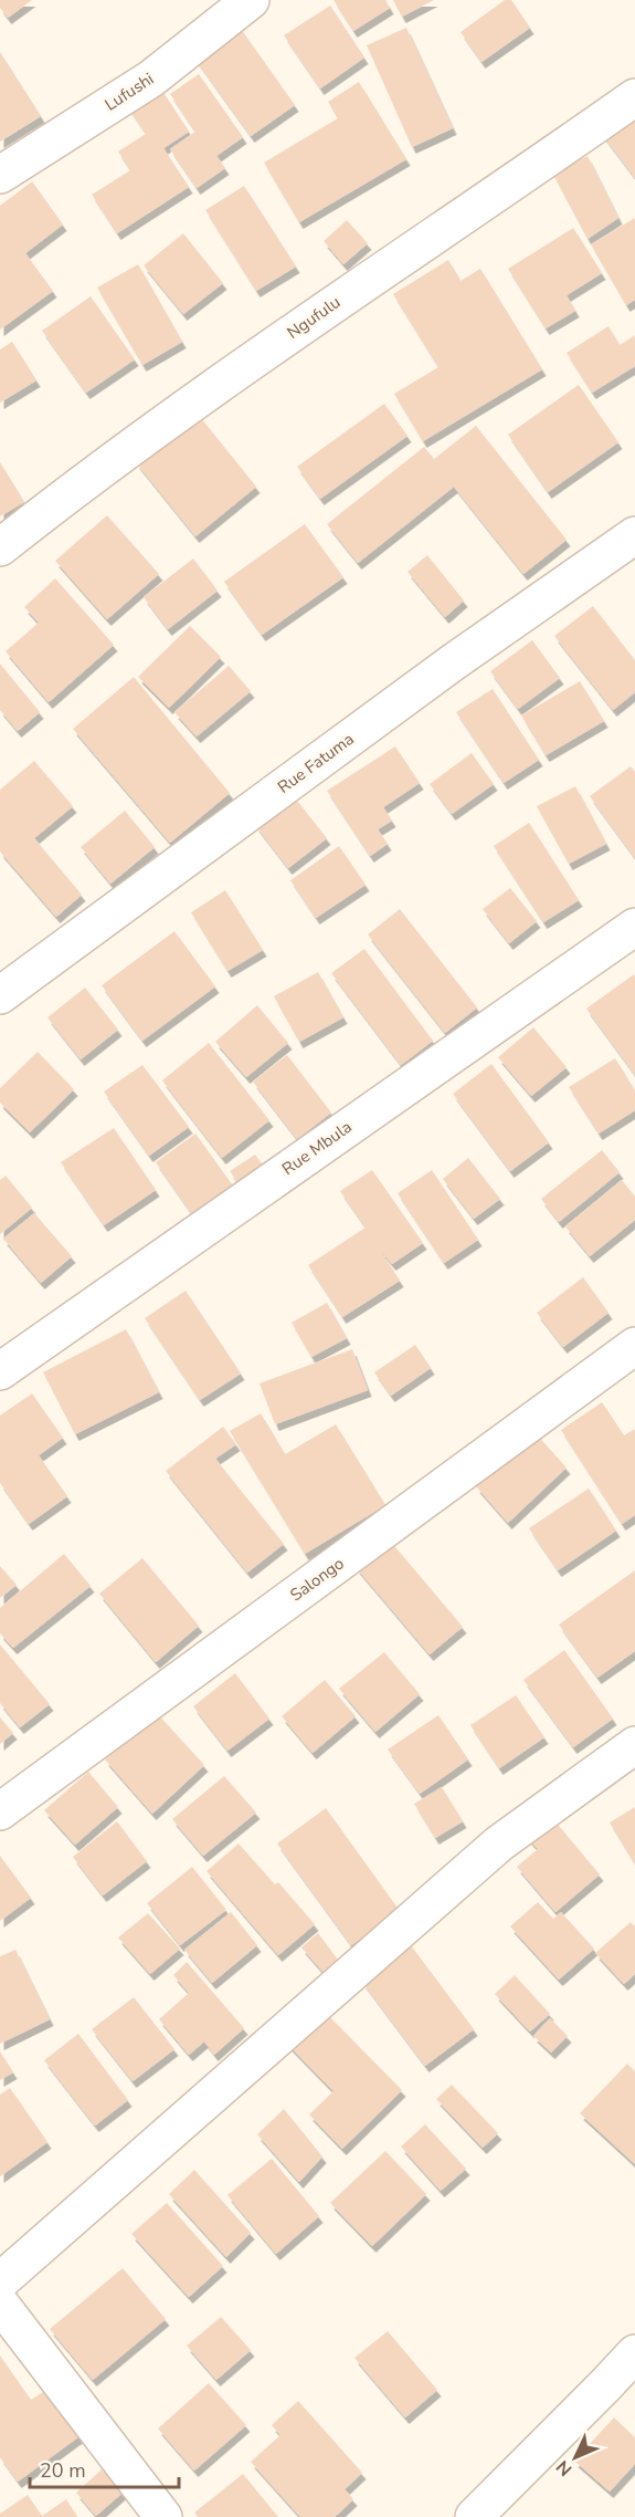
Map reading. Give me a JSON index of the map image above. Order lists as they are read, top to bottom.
{
  "streets": {
    "street": [
      "Lufushi",
      "Ngufulu",
      "Rue Fatuma",
      "Rue Mbula",
      "Salongo"
    ]
  },
  "scale_bar": "20 m",
  "north": "bottom left"
}
